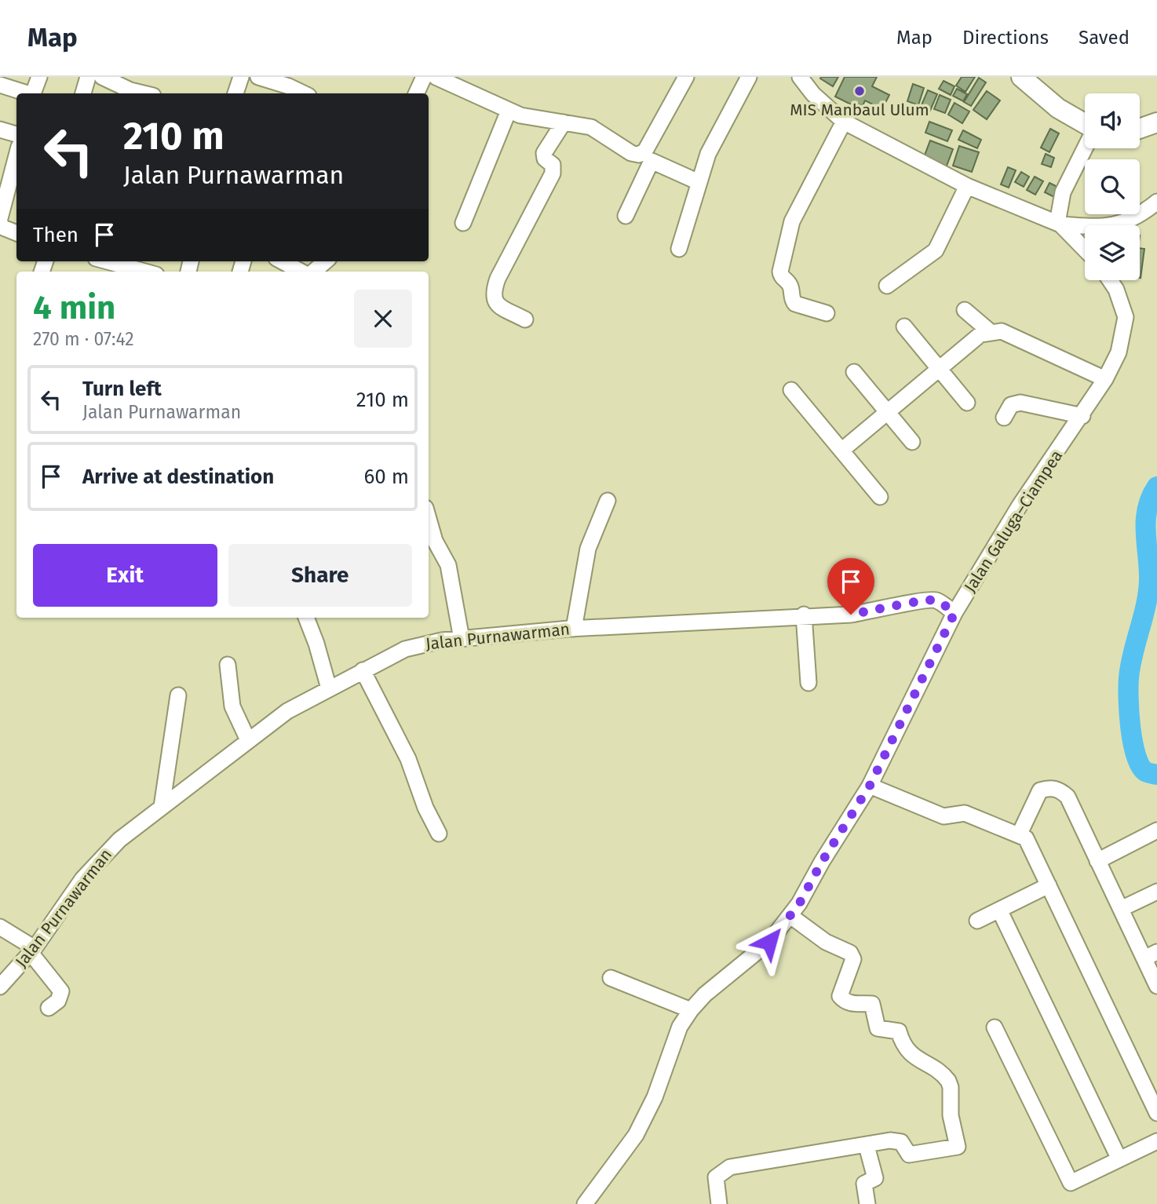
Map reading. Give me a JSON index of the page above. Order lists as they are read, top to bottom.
{
  "streets": {
    "street": ["Jalan Galuga–Ciampea", "Jalan Purnawarman"]
  },
  "crossings": [
    ["Jalan Galuga–Ciampea", "Jalan Purnawarman"]
  ],
  "places": ["MIS Manbaul Ulum"],
  "page": {
    "header": "Map",
    "nav": ["Map", "Directions", "Saved"],
    "turn": ["210 m", "Jalan Purnawarman"],
    "then": "Then",
    "heading": ["4 min", "270 m · 07:42"],
    "list": [
      {
        "name": "Turn left",
        "note": "Jalan Purnawarman",
        "value": "210 m"
      },
      {
        "name": "Arrive at destination",
        "value": "60 m"
      }
    ],
    "buttons": ["Exit", "Share"]
  }
}
